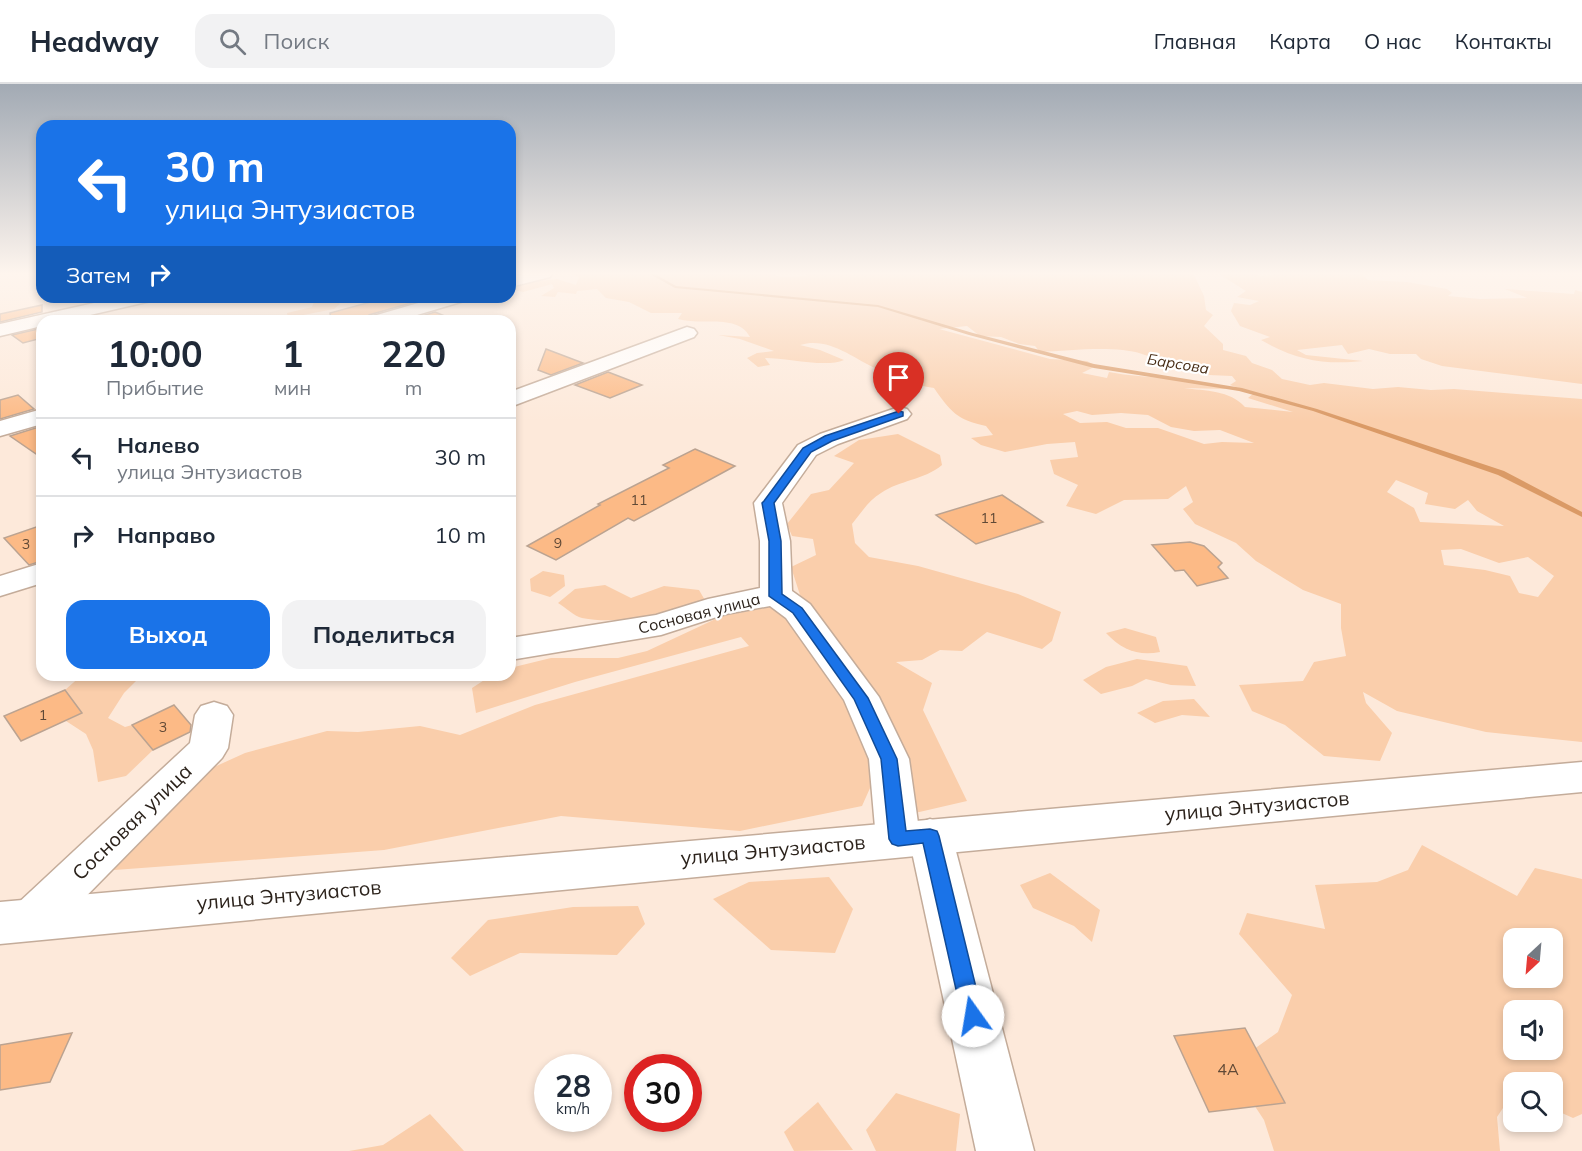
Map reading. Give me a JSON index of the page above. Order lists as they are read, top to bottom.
{
  "streets": {
    "street": ["Сосновая улица", "улица Энтузиастов"]
  },
  "crossings": [
    ["Сосновая улица", "улица Энтузиастов"]
  ],
  "water": ["Барсова"],
  "house_numbers": [
    "11",
    "11",
    "9",
    "3",
    "1",
    "3",
    "4А"
  ],
  "north": "bottom left",
  "page": {
    "header": "Headway",
    "search": "Поиск",
    "nav": [
      "Главная",
      "Карта",
      "О нас",
      "Контакты"
    ],
    "turn": ["30 m", "улица Энтузиастов"],
    "then": "Затем",
    "eta": [
      "10:00",
      "Прибытие",
      "1",
      "мин",
      "220",
      "m"
    ],
    "list": [
      {
        "name": "Налево",
        "note": "улица Энтузиастов",
        "value": "30 m"
      },
      {
        "name": "Направо",
        "value": "10 m"
      }
    ],
    "buttons": ["Выход", "Поделиться"],
    "speed": "28 km/h",
    "limit": "30"
  }
}
